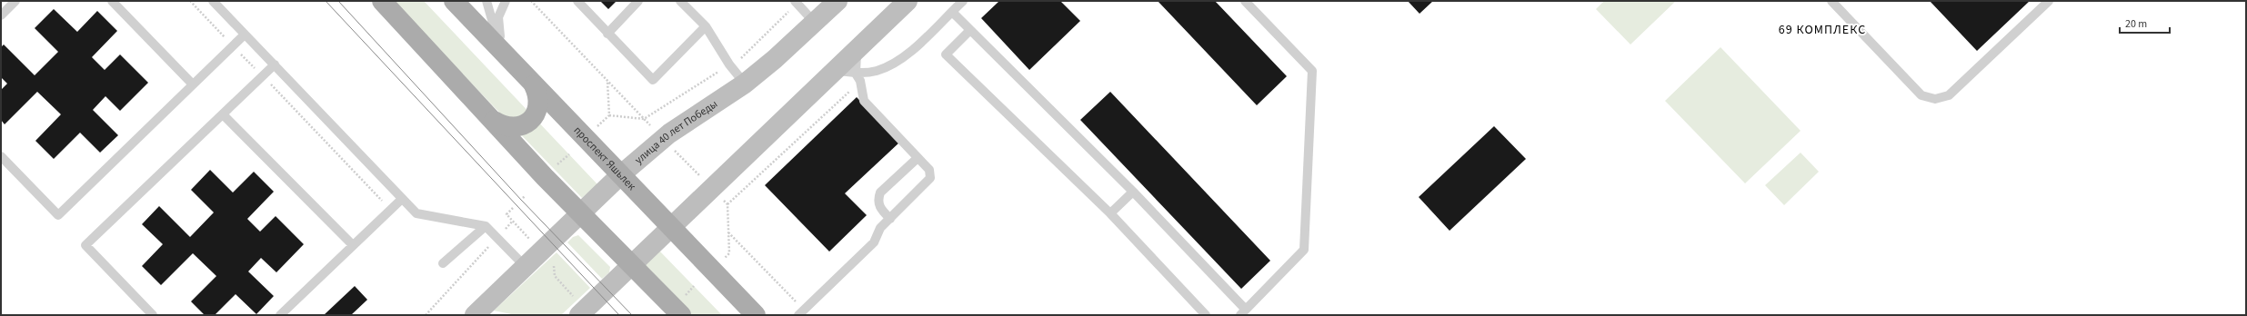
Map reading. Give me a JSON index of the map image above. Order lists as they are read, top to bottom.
{
  "streets": {
    "main road": ["проспект Яшьлек"],
    "street": ["улица 40 лет Победы"]
  },
  "crossings": [
    ["улица 40 лет Победы", "проспект Яшьлек"]
  ],
  "districts": ["69 КОМПЛЕКС"],
  "scale_bar": "20 m"
}
